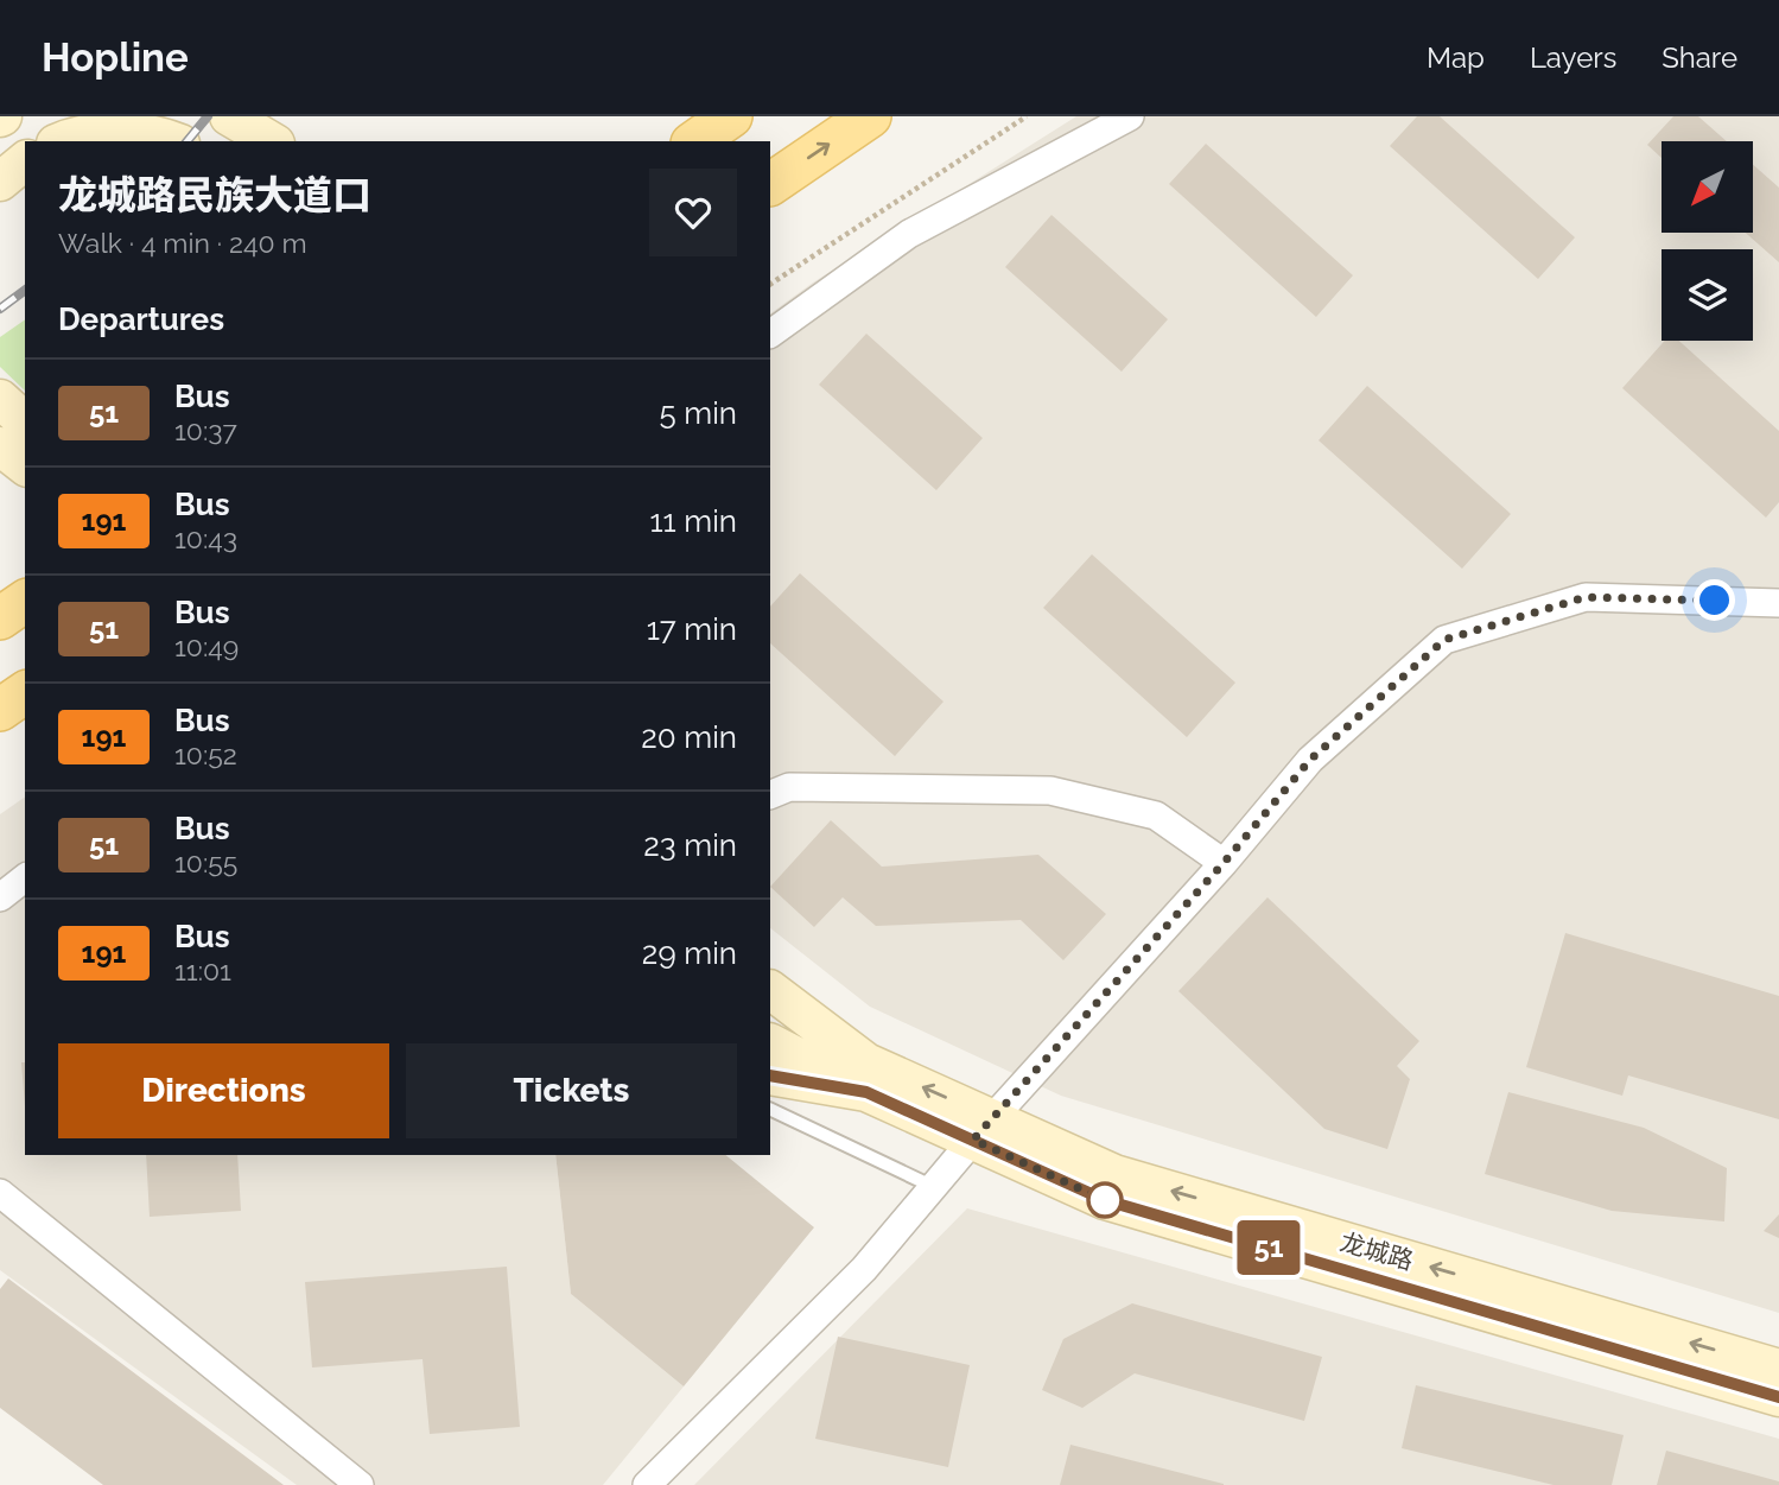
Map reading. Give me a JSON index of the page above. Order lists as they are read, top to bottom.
{
  "streets": {
    "street": ["龙城路"]
  },
  "lines": ["bus line 51"],
  "north": "bottom left",
  "page": {
    "header": "Hopline",
    "nav": ["Map", "Layers", "Share"],
    "on_map": "51",
    "heading": [
      ["龙城路民族大道口", "Walk · 4 min · 240 m"],
      "Departures"
    ],
    "list": [
      {
        "mark": "51",
        "name": "Bus",
        "note": "10:37",
        "value": "5 min"
      },
      {
        "mark": "191",
        "name": "Bus",
        "note": "10:43",
        "value": "11 min"
      },
      {
        "mark": "51",
        "name": "Bus",
        "note": "10:49",
        "value": "17 min"
      },
      {
        "mark": "191",
        "name": "Bus",
        "note": "10:52",
        "value": "20 min"
      },
      {
        "mark": "51",
        "name": "Bus",
        "note": "10:55",
        "value": "23 min"
      },
      {
        "mark": "191",
        "name": "Bus",
        "note": "11:01",
        "value": "29 min"
      }
    ],
    "buttons": ["Directions", "Tickets"]
  }
}
